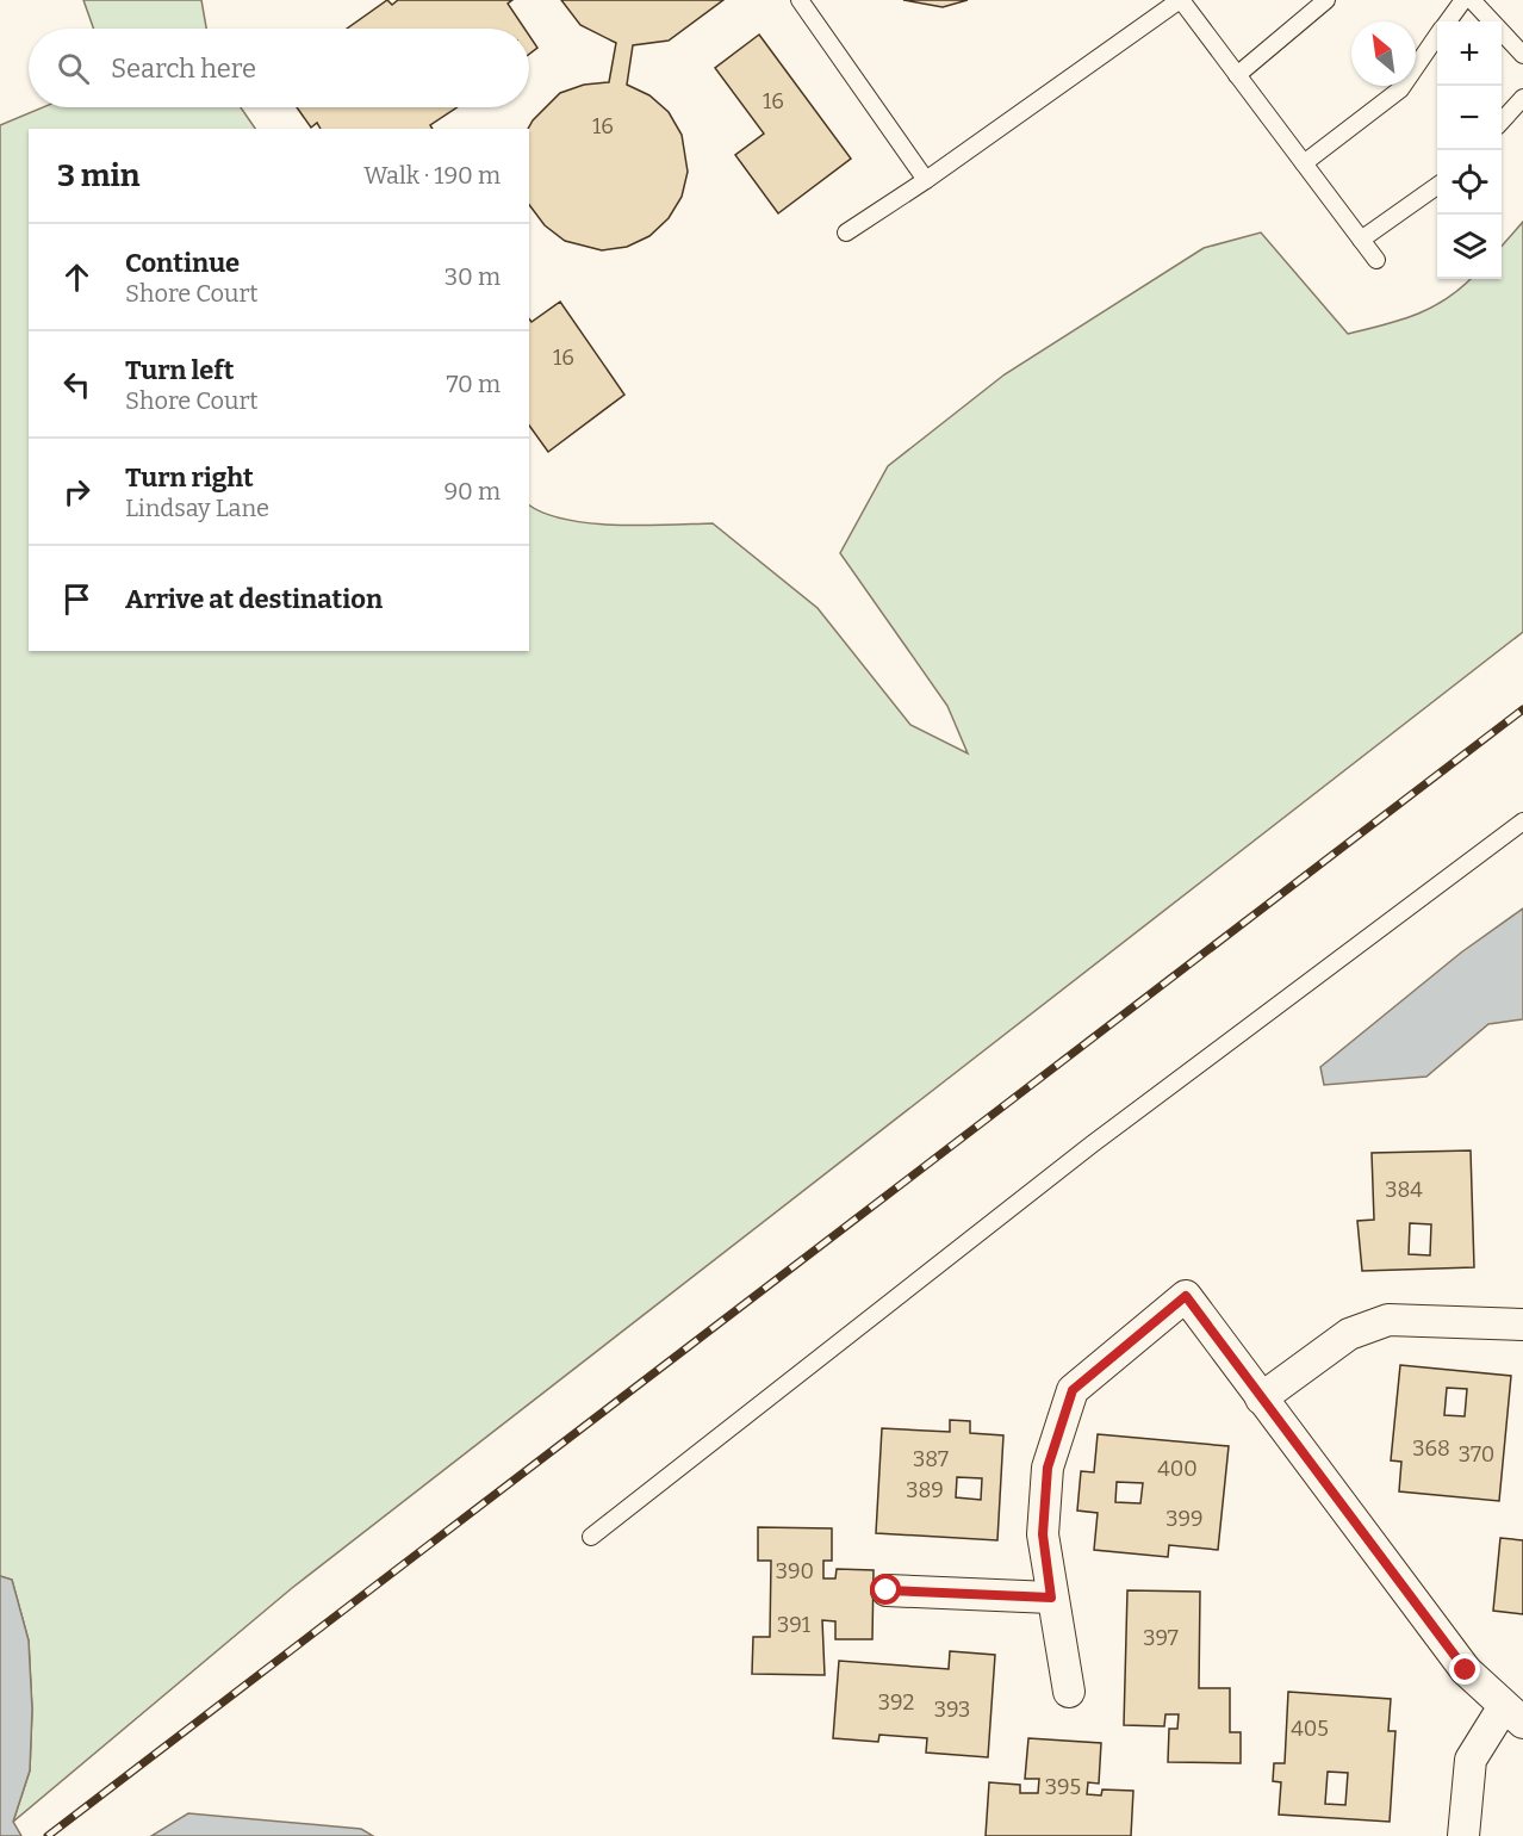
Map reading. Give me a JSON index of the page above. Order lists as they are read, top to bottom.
{
  "house_numbers": [
    "16",
    "16",
    "16",
    "384",
    "368",
    "370",
    "387",
    "400",
    "389",
    "399",
    "390",
    "391",
    "397",
    "392",
    "393",
    "405",
    "395"
  ],
  "north": "top left",
  "page": {
    "map_buttons": ["+", "−"],
    "search": "Search here",
    "heading": ["3 min", "Walk · 190 m"],
    "list": [
      ["Continue", "Shore Court", "30 m"],
      ["Turn left", "Shore Court", "70 m"],
      ["Turn right", "Lindsay Lane", "90 m"],
      "Arrive at destination"
    ]
  }
}
